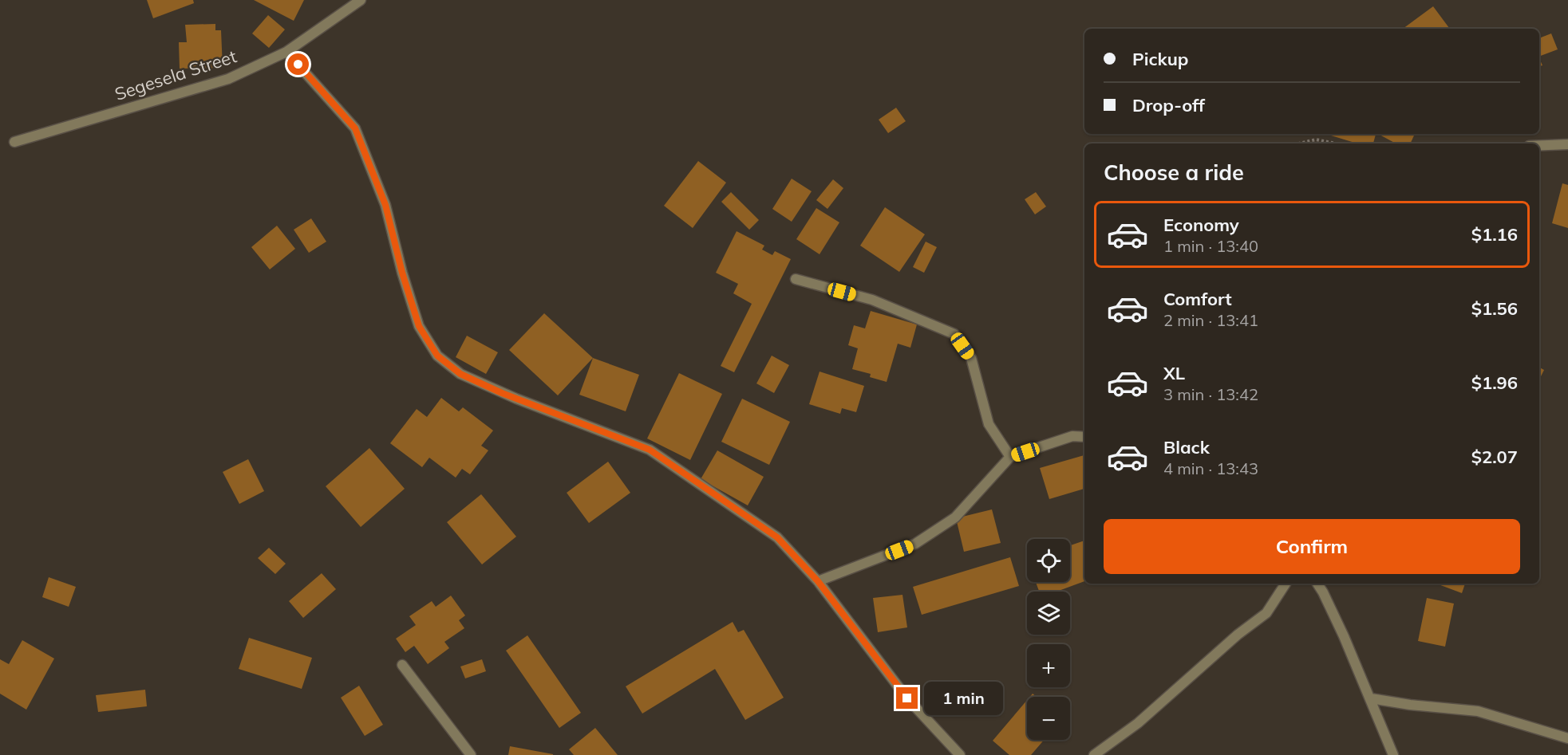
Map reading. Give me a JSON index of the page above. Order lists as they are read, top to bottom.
{
  "streets": {
    "street": ["Segesela Street"]
  },
  "page": {
    "banner": ["Pickup", "Drop-off"],
    "heading": "Choose a ride",
    "list": [
      {
        "name": "Economy",
        "note": "1 min · 13:40",
        "value": "$1.16"
      },
      {
        "name": "Comfort",
        "note": "2 min · 13:41",
        "value": "$1.56"
      },
      {
        "name": "XL",
        "note": "3 min · 13:42",
        "value": "$1.96"
      },
      {
        "name": "Black",
        "note": "4 min · 13:43",
        "value": "$2.07"
      }
    ],
    "buttons": "Confirm",
    "map_buttons": ["+", "−"],
    "bubble": "1 min"
  }
}
